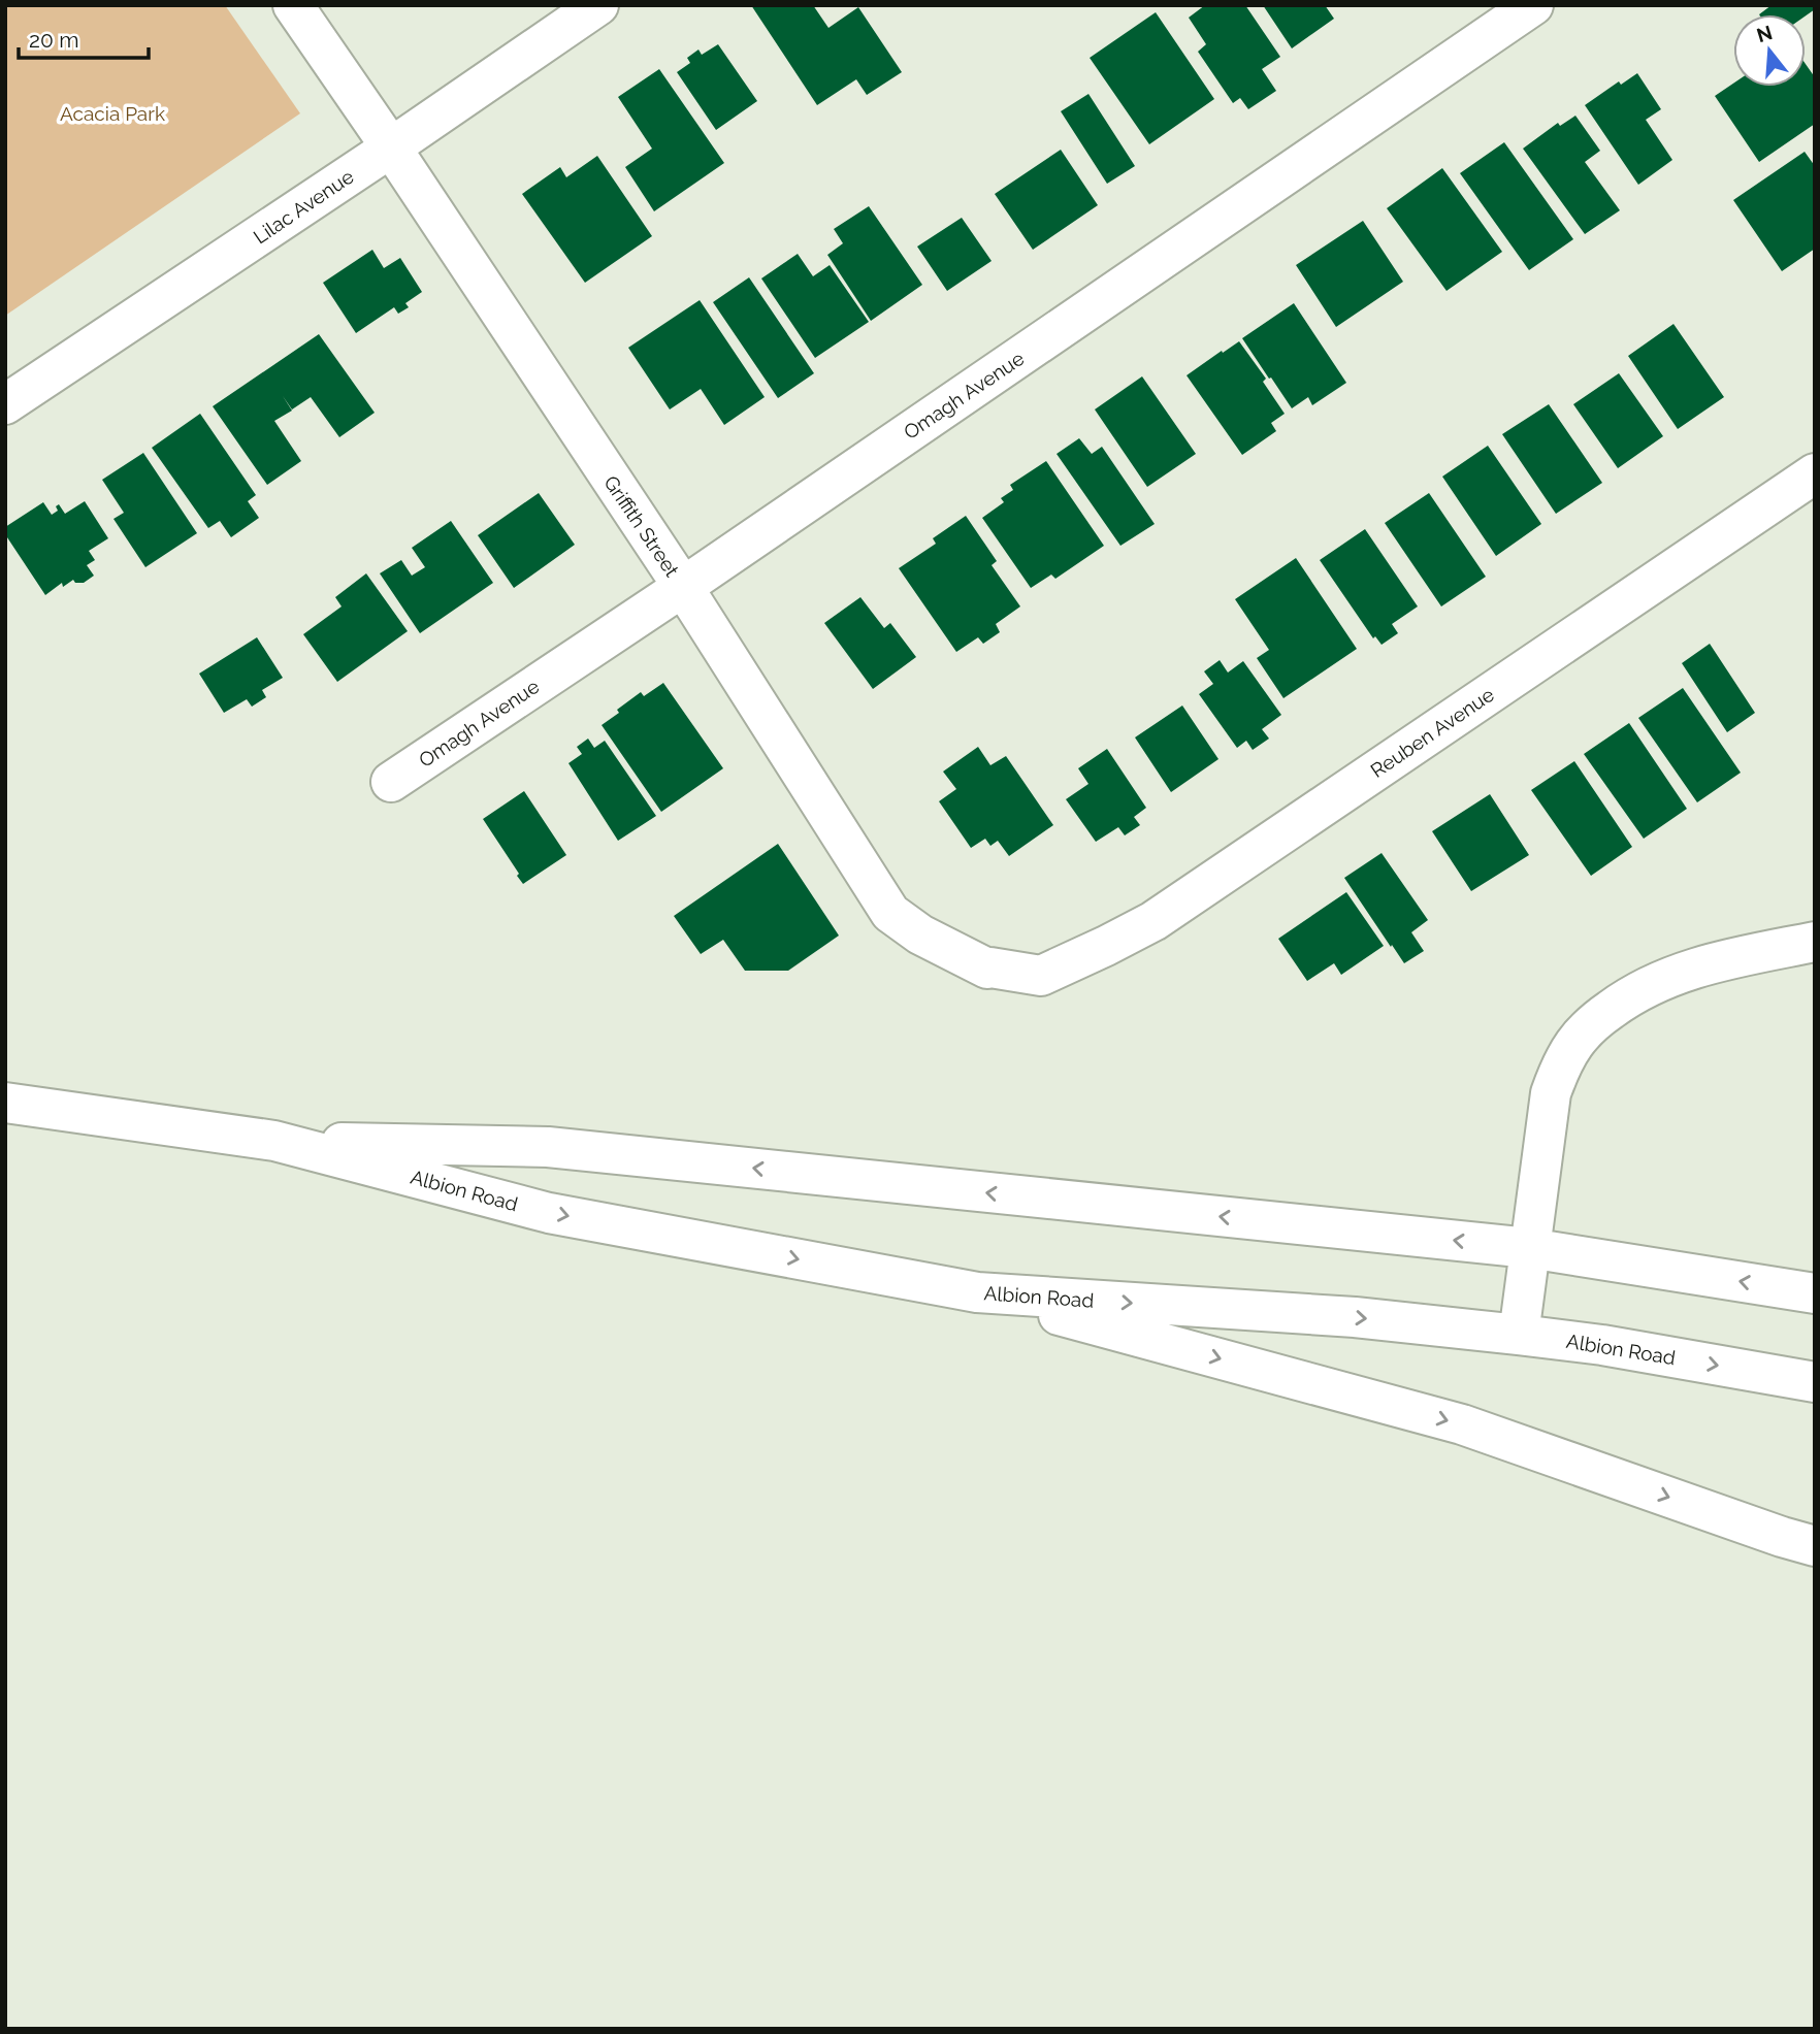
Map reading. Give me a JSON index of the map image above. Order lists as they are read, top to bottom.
{
  "streets": {
    "main road": [
      "Lilac Avenue",
      "Omagh Avenue",
      "Griffith Street",
      "Reuben Avenue",
      "Albion Road"
    ]
  },
  "crossings": [
    ["Lilac Avenue", "Griffith Street"],
    ["Omagh Avenue", "Griffith Street"],
    ["Griffith Street", "Reuben Avenue"]
  ],
  "parks": ["Acacia Park"],
  "scale_bar": "20 m",
  "north": "top"
}
